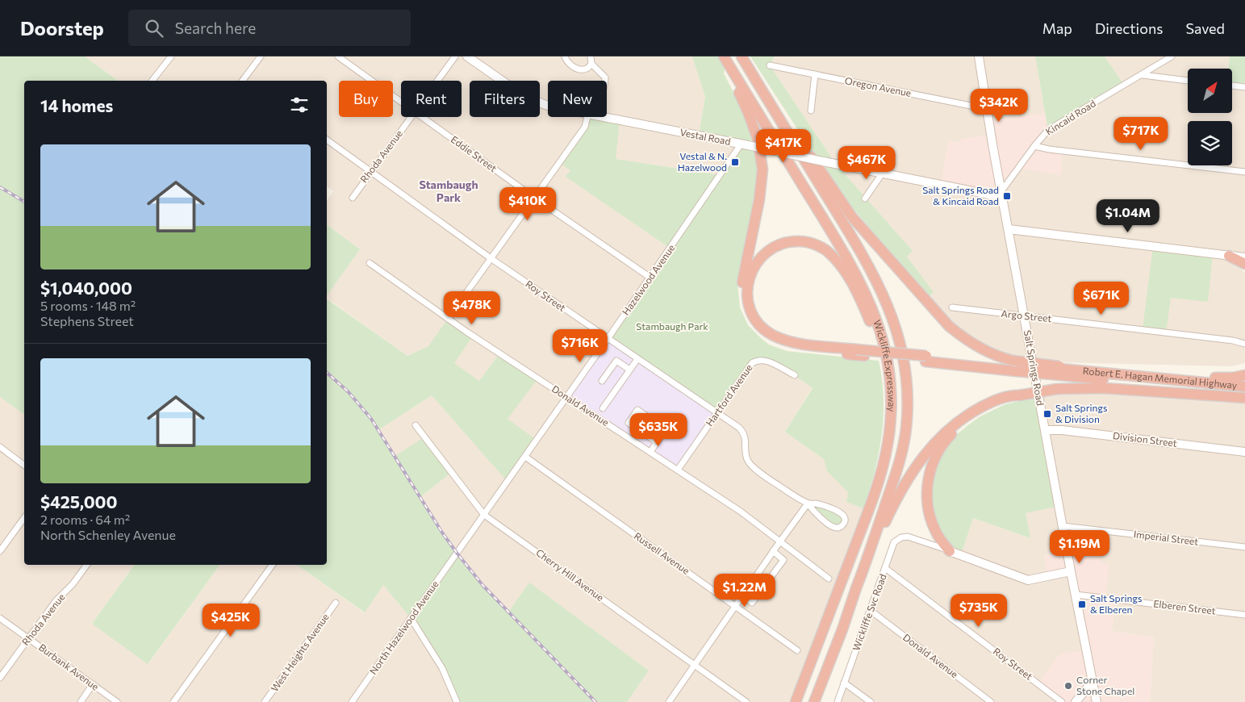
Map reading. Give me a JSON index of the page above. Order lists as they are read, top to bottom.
{
  "streets": {
    "highway": ["Wickliffe Expressway", "Robert E. Hagan Memorial Highway"],
    "street": [
      "Oregon Avenue",
      "Kincaid Road",
      "Vestal Road",
      "Eddie Street",
      "Rhoda Avenue",
      "Hazelwood Avenue",
      "Roy Street",
      "Argo Street",
      "Salt Springs Road",
      "Hartford Avenue",
      "Donald Avenue",
      "Division Street",
      "Imperial Street",
      "Russell Avenue",
      "Cherry Hill Avenue",
      "Elberen Street",
      "Wickliffe Svc Road",
      "North Hazelwood Avenue",
      "West Heights Avenue",
      "Burbank Avenue"
    ]
  },
  "crossings": [
    ["Oregon Avenue", "Salt Springs Road"],
    ["Kincaid Road", "Vestal Road"],
    ["Kincaid Road", "Salt Springs Road"],
    ["Vestal Road", "Hazelwood Avenue"],
    ["Vestal Road", "Salt Springs Road"],
    ["Eddie Street", "Hazelwood Avenue"],
    ["Rhoda Avenue", "Roy Street"],
    ["Rhoda Avenue", "Burbank Avenue"],
    ["Hazelwood Avenue", "Roy Street"],
    ["Hazelwood Avenue", "Donald Avenue"],
    ["Hazelwood Avenue", "Russell Avenue"],
    ["Hazelwood Avenue", "Cherry Hill Avenue"],
    ["Hazelwood Avenue", "North Hazelwood Avenue"],
    ["Roy Street", "Hartford Avenue"],
    ["Roy Street", "Wickliffe Svc Road"],
    ["Argo Street", "Salt Springs Road"],
    ["Salt Springs Road", "Division Street"],
    ["Salt Springs Road", "Imperial Street"],
    ["Salt Springs Road", "Elberen Street"],
    ["Hartford Avenue", "Donald Avenue"],
    ["Donald Avenue", "Wickliffe Svc Road"]
  ],
  "districts": ["Stambaugh Park"],
  "parks": ["Stambaugh Park"],
  "places": {
    "transit": [
      "Vestal & N. Hazelwood",
      "Salt Springs Road & Kincaid Road",
      "Salt Springs & Division",
      "Salt Springs & Elberen"
    ],
    "other": ["Corner Stone Chapel"]
  },
  "north": "top right",
  "page": {
    "header": "Doorstep",
    "search": "Search here",
    "nav": ["Map", "Directions", "Saved"],
    "chip": [
      "Buy",
      "Rent",
      "Filters",
      "New"
    ],
    "heading": "14 homes",
    "price": [
      "$342K",
      "$717K",
      "$417K",
      "$467K",
      "$410K",
      "$1.04M",
      "$671K",
      "$478K",
      "$716K",
      "$635K",
      "$1.19M",
      "$1.22M",
      "$735K",
      "$425K"
    ],
    "list": [
      {
        "name": "$1,040,000",
        "note": "5 rooms · 148 m² · Stephens Street"
      },
      {
        "name": "$425,000",
        "note": "2 rooms · 64 m² · North Schenley Avenue"
      }
    ]
  }
}
